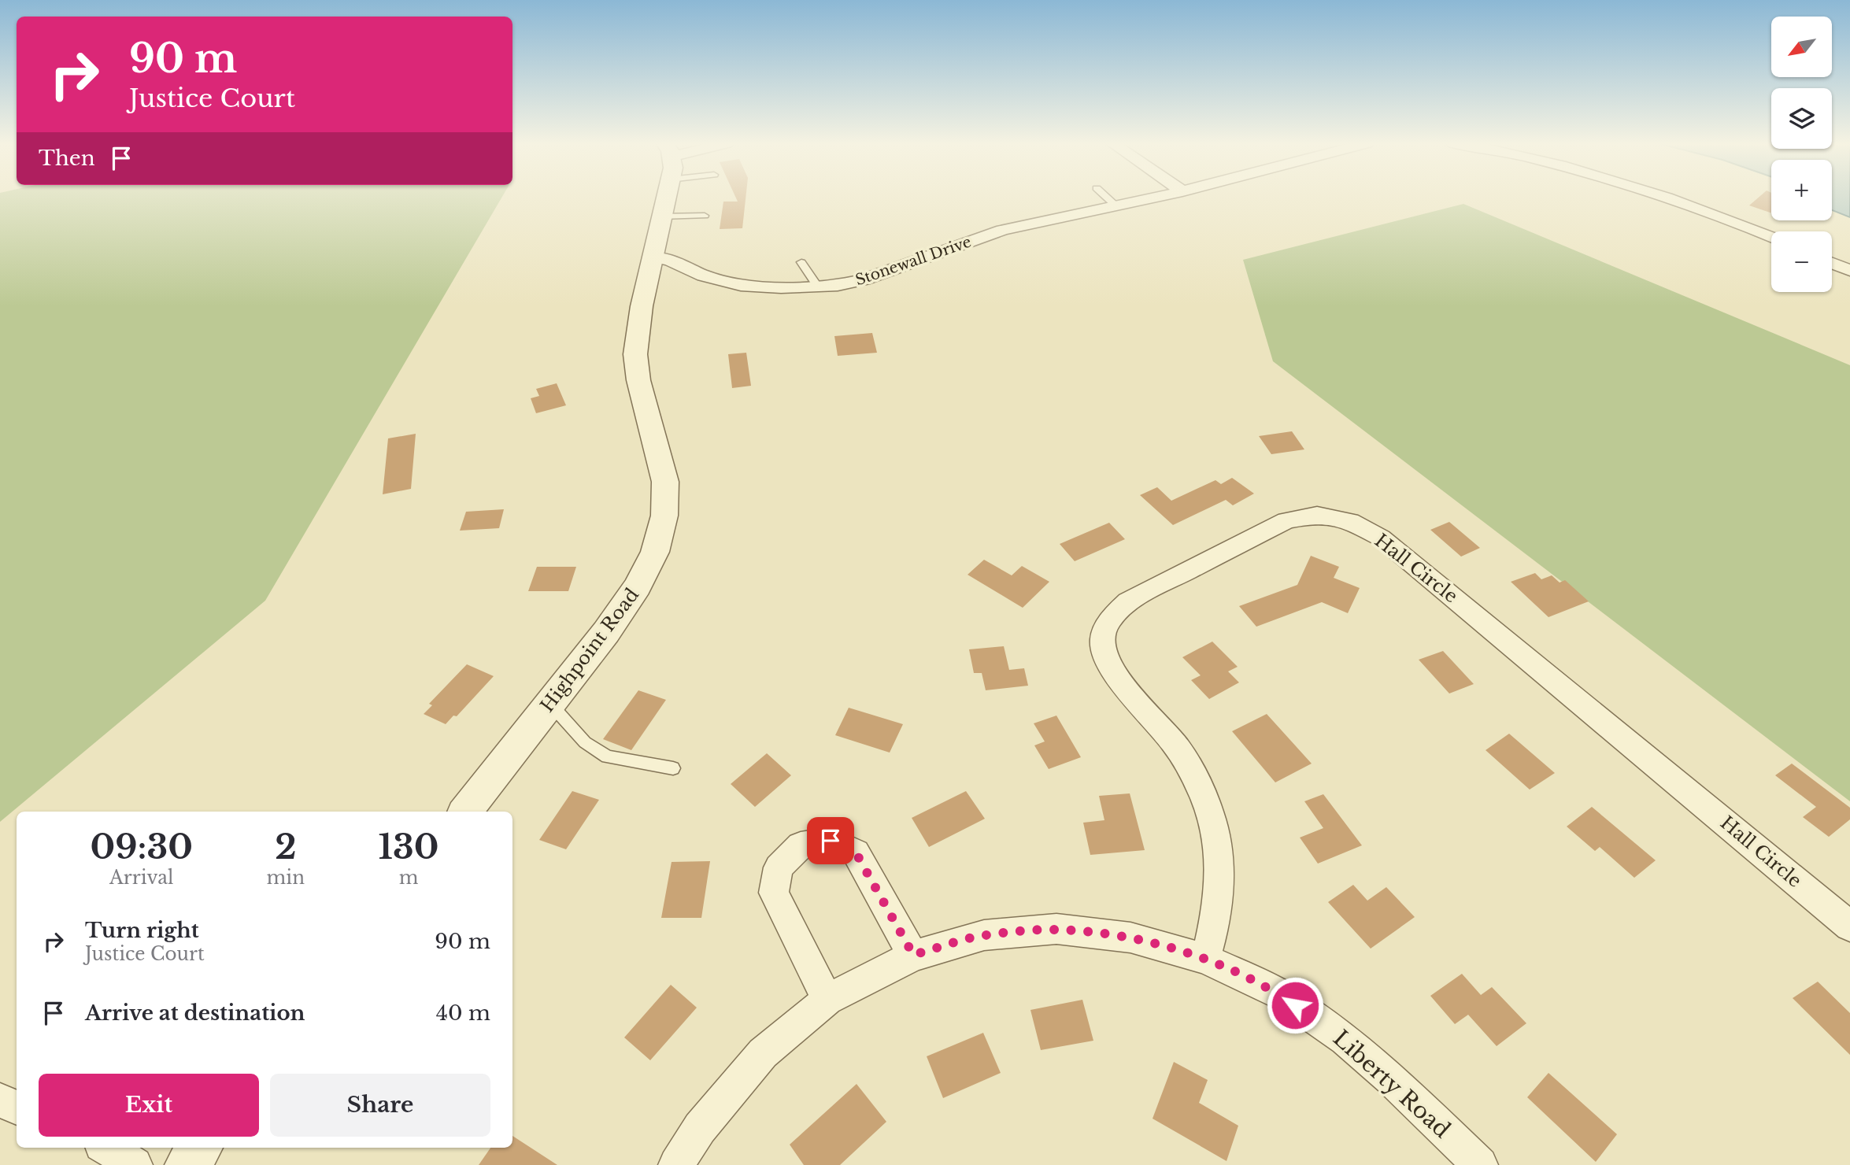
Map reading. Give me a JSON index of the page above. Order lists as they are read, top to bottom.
{
  "streets": {
    "street": [
      "Stonewall Drive",
      "Hall Circle",
      "Highpoint Road",
      "Liberty Road"
    ]
  },
  "crossings": [
    ["Stonewall Drive", "Highpoint Road"],
    ["Hall Circle", "Liberty Road"]
  ],
  "north": "bottom left",
  "page": {
    "map_buttons": ["+", "−"],
    "turn": ["90 m", "Justice Court"],
    "then": "Then",
    "eta": [
      "09:30",
      "Arrival",
      "2",
      "min",
      "130",
      "m"
    ],
    "list": [
      {
        "name": "Turn right",
        "note": "Justice Court",
        "value": "90 m"
      },
      {
        "name": "Arrive at destination",
        "value": "40 m"
      }
    ],
    "buttons": ["Exit", "Share"]
  }
}
